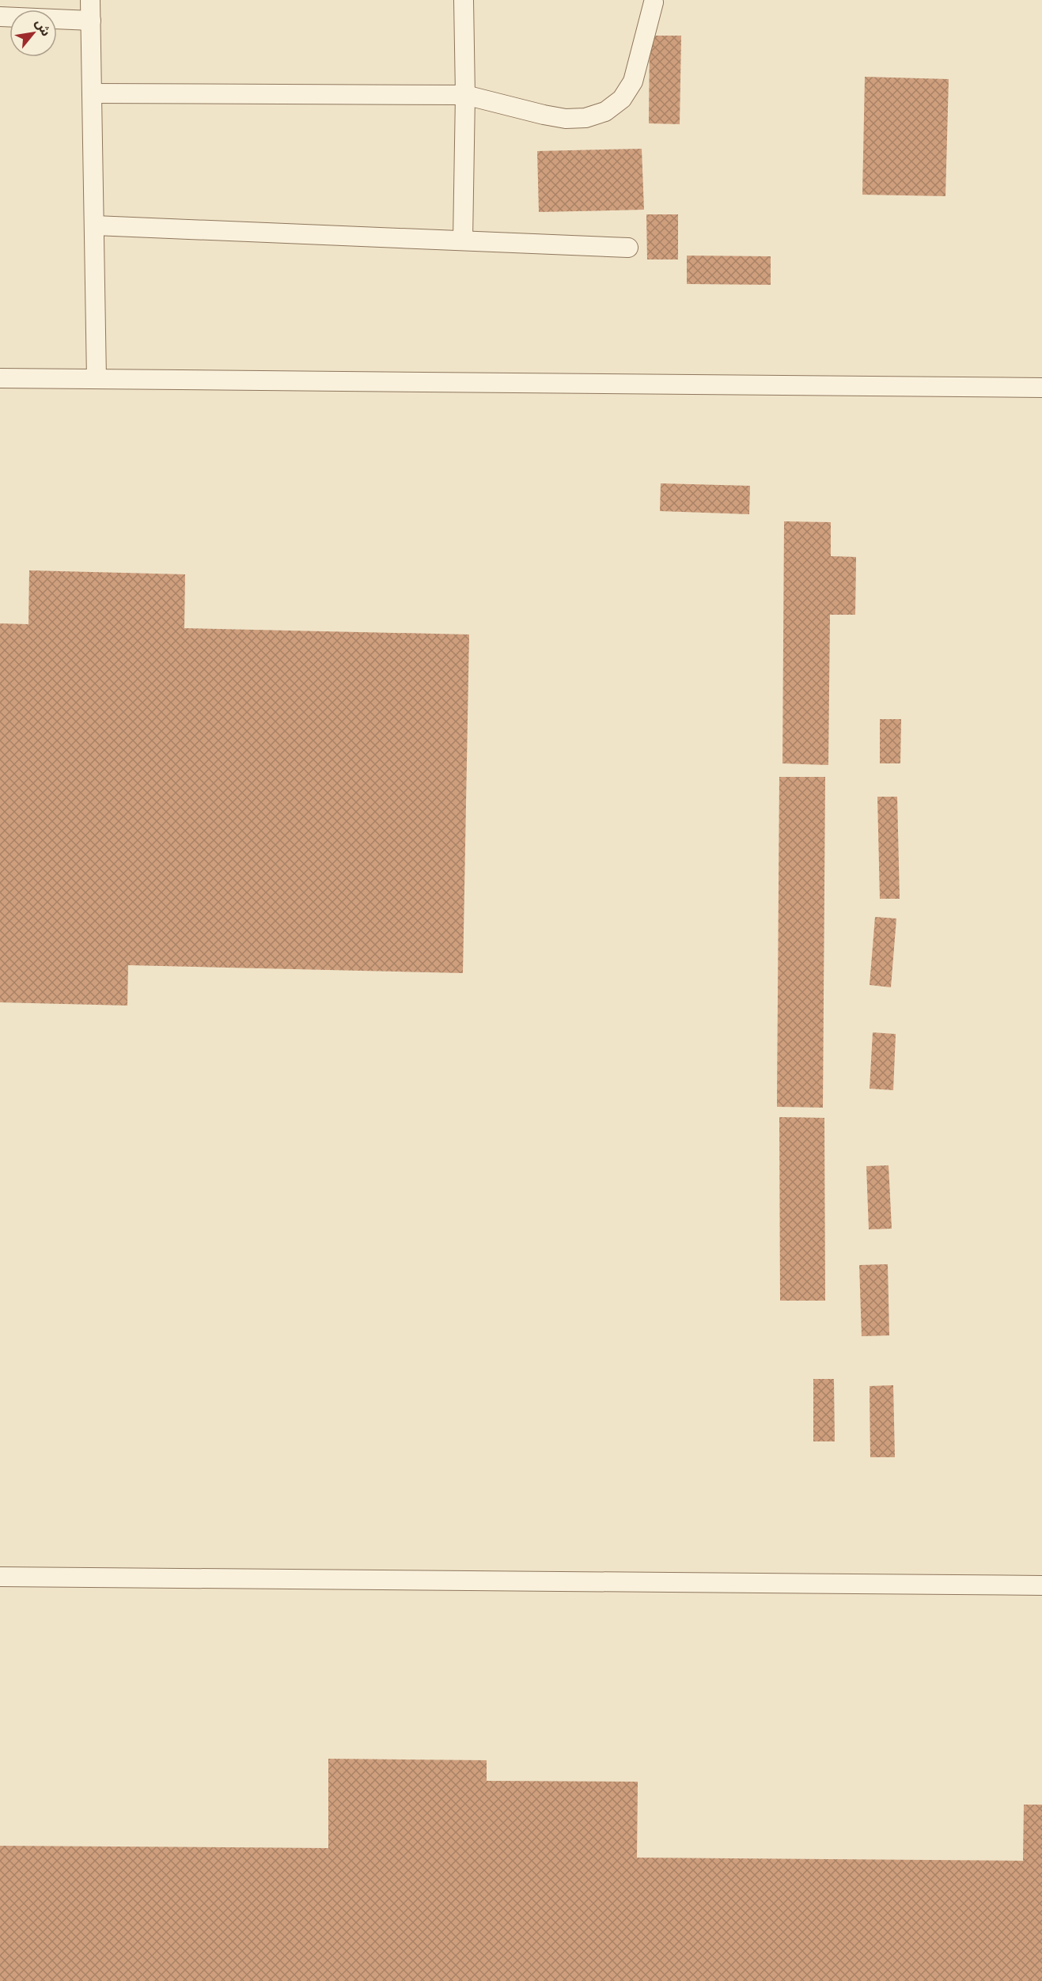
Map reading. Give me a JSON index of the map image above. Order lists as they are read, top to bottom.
{
  "north": "top right"
}
